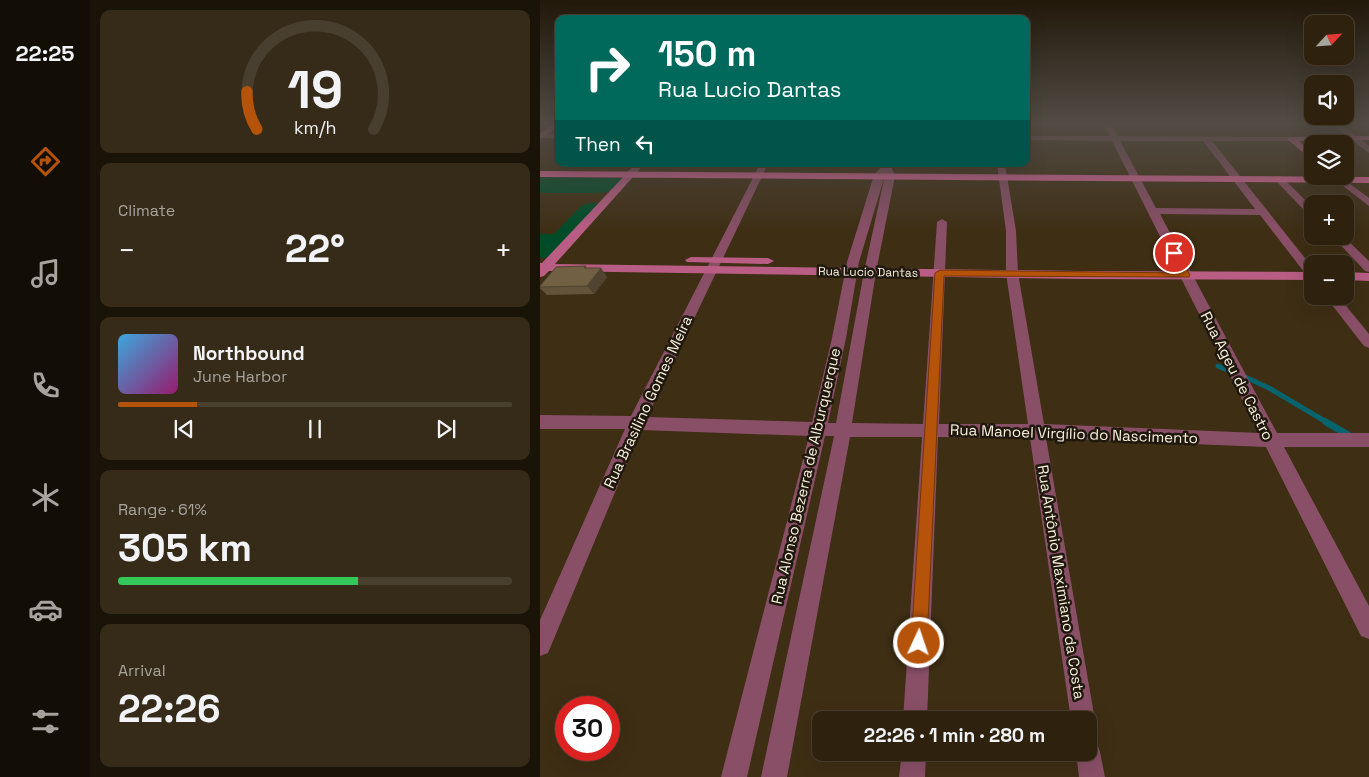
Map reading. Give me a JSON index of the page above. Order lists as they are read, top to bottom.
{
  "streets": {
    "street": [
      "Rua Lucio Dantas",
      "Rua Ageu de Castro",
      "Rua Brasilino Gomes Meira",
      "Rua Manoel Virgílio do Nascimento",
      "Rua Alonso Bezerra de Alburquerque",
      "Rua Antônio Maximiano da Costa"
    ]
  },
  "crossings": [
    ["Rua Lucio Dantas", "Rua Ageu de Castro"],
    ["Rua Lucio Dantas", "Rua Brasilino Gomes Meira"],
    ["Rua Lucio Dantas", "Rua Alonso Bezerra de Alburquerque"],
    ["Rua Lucio Dantas", "Rua Antônio Maximiano da Costa"],
    ["Rua Ageu de Castro", "Rua Manoel Virgílio do Nascimento"],
    ["Rua Brasilino Gomes Meira", "Rua Manoel Virgílio do Nascimento"],
    ["Rua Manoel Virgílio do Nascimento", "Rua Alonso Bezerra de Alburquerque"],
    ["Rua Manoel Virgílio do Nascimento", "Rua Antônio Maximiano da Costa"]
  ],
  "north": "top right",
  "page": {
    "tabs": "22:25",
    "map_buttons": ["+", "−"],
    "turn": ["150 m", "Rua Lucio Dantas"],
    "then": "Then",
    "tile": [
      "Climate",
      ["Range · 61%", "305 km"],
      ["Arrival", "22:26"]
    ],
    "heat": ["−", "22°", "+"],
    "song": ["Northbound", "June Harbor"],
    "limit": "30",
    "trip": "22:26 · 1 min · 280 m",
    "gauge": ["19", "km/h"]
  }
}
